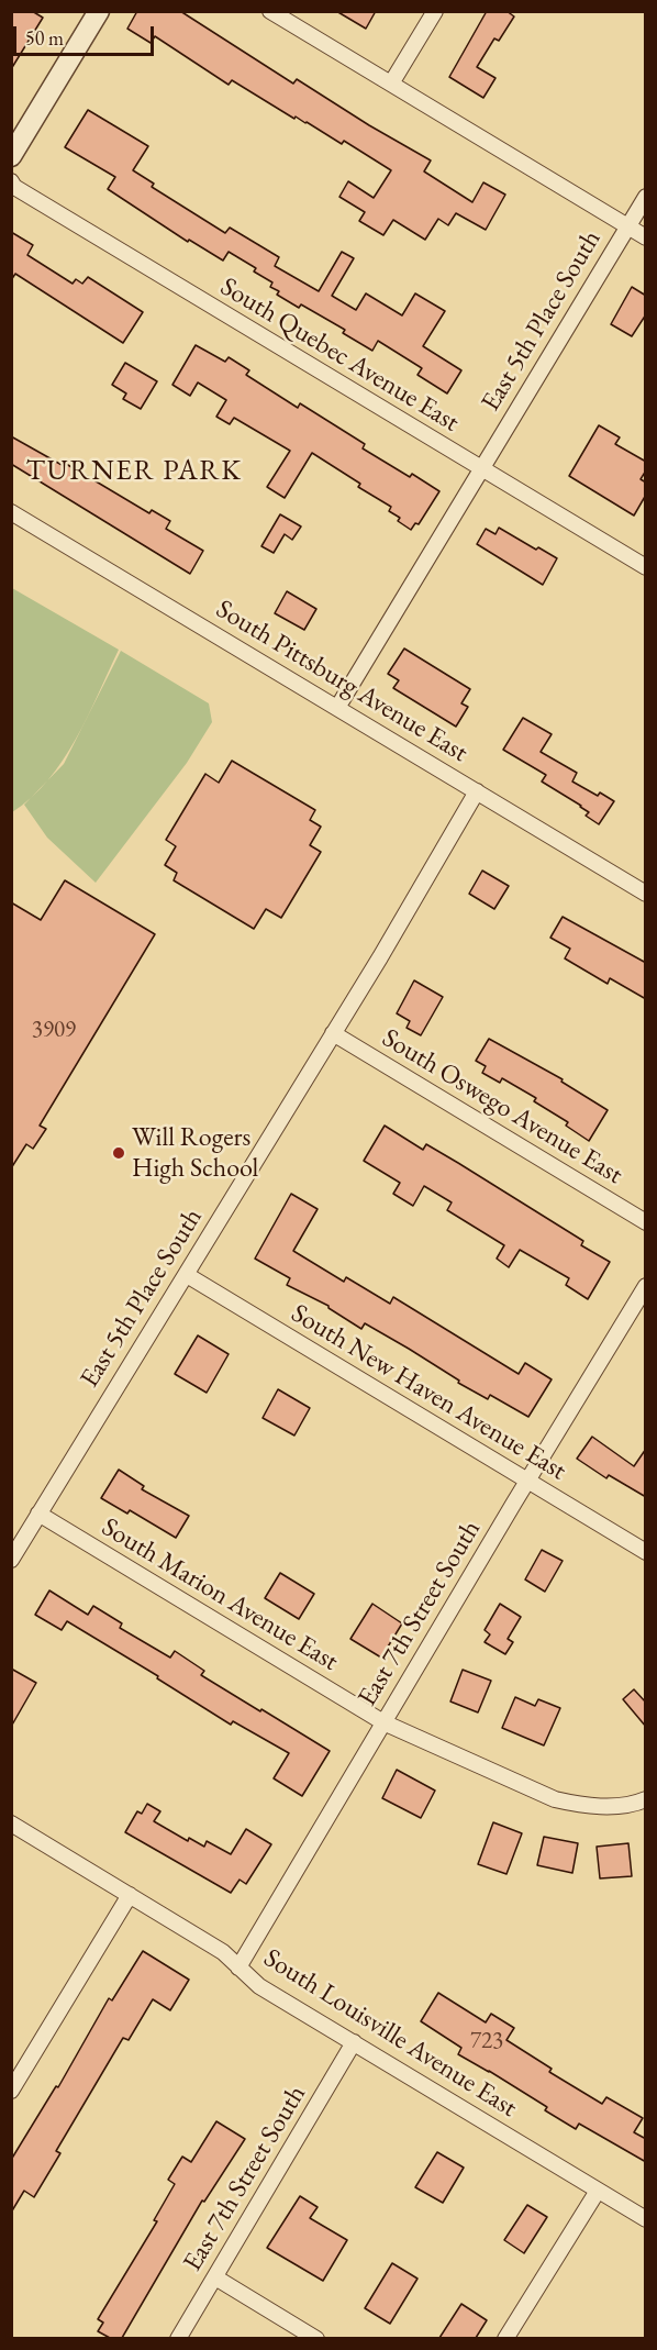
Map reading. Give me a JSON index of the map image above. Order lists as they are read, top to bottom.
{
  "streets": {
    "street": [
      "East 5th Place South",
      "South Quebec Avenue East",
      "South Pittsburg Avenue East",
      "South Oswego Avenue East",
      "South New Haven Avenue East",
      "South Marion Avenue East",
      "East 7th Street South",
      "South Louisville Avenue East"
    ]
  },
  "crossings": [
    ["East 5th Place South", "South Quebec Avenue East"],
    ["East 5th Place South", "South Pittsburg Avenue East"],
    ["East 5th Place South", "South Oswego Avenue East"],
    ["East 5th Place South", "South New Haven Avenue East"],
    ["East 5th Place South", "South Marion Avenue East"],
    ["South New Haven Avenue East", "East 7th Street South"],
    ["South Marion Avenue East", "East 7th Street South"],
    ["East 7th Street South", "South Louisville Avenue East"]
  ],
  "districts": ["TURNER PARK"],
  "places": ["Will Rogers High School"],
  "house_numbers": ["3909", "723"],
  "scale_bar": "50 m"
}
